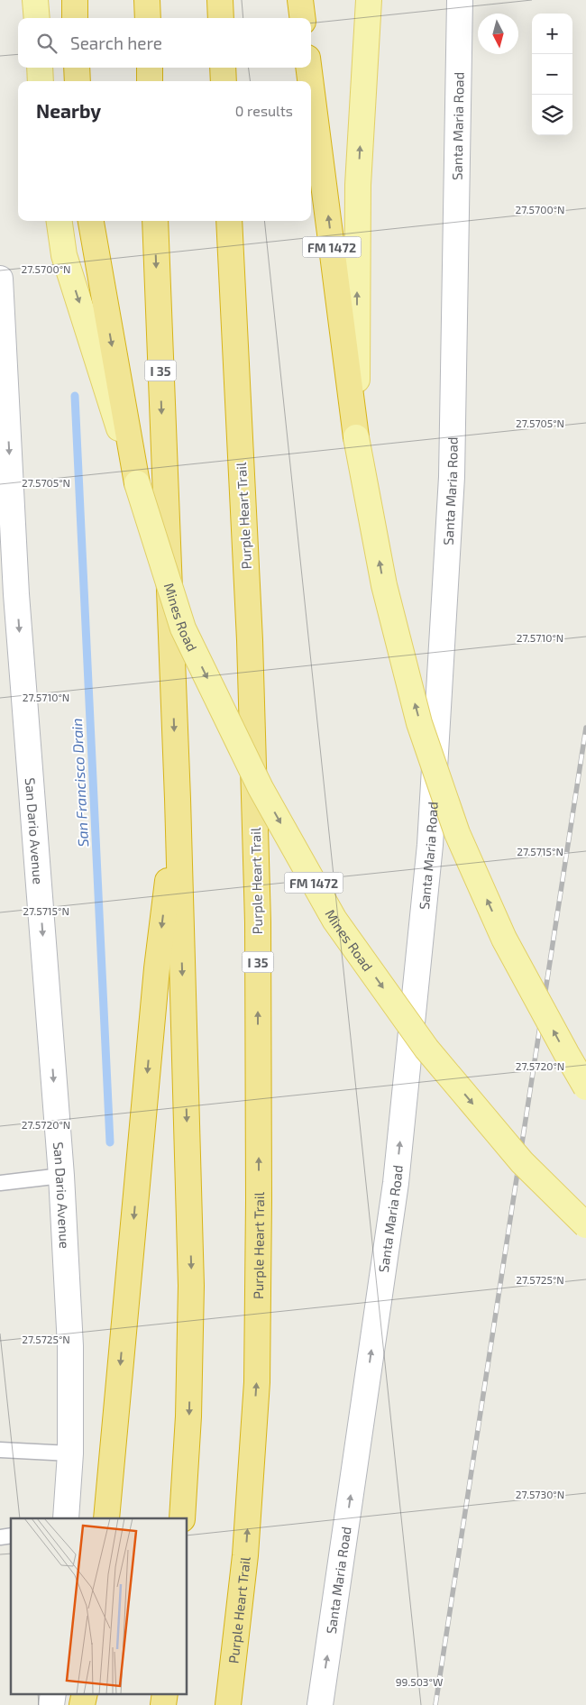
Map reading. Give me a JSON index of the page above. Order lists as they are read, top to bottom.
{
  "streets": {
    "highway": ["FM 1472", "I 35", "Purple Heart Trail"],
    "main road": ["Santa Maria Road", "Mines Road", "San Dario Avenue"]
  },
  "crossings": [
    ["FM 1472", "Mines Road"]
  ],
  "one_way": ["San Dario Avenue"],
  "water": ["San Francisco Drain"],
  "north": "bottom",
  "page": {
    "map_buttons": ["+", "−"],
    "search": "Search here",
    "heading": ["Nearby", "0 results"]
  },
  "coordinates": [
    "27.5700°N",
    "27.5705°N",
    "27.5710°N",
    "27.5715°N",
    "27.5720°N",
    "27.5725°N",
    "27.5730°N",
    "99.503°W"
  ]
}
